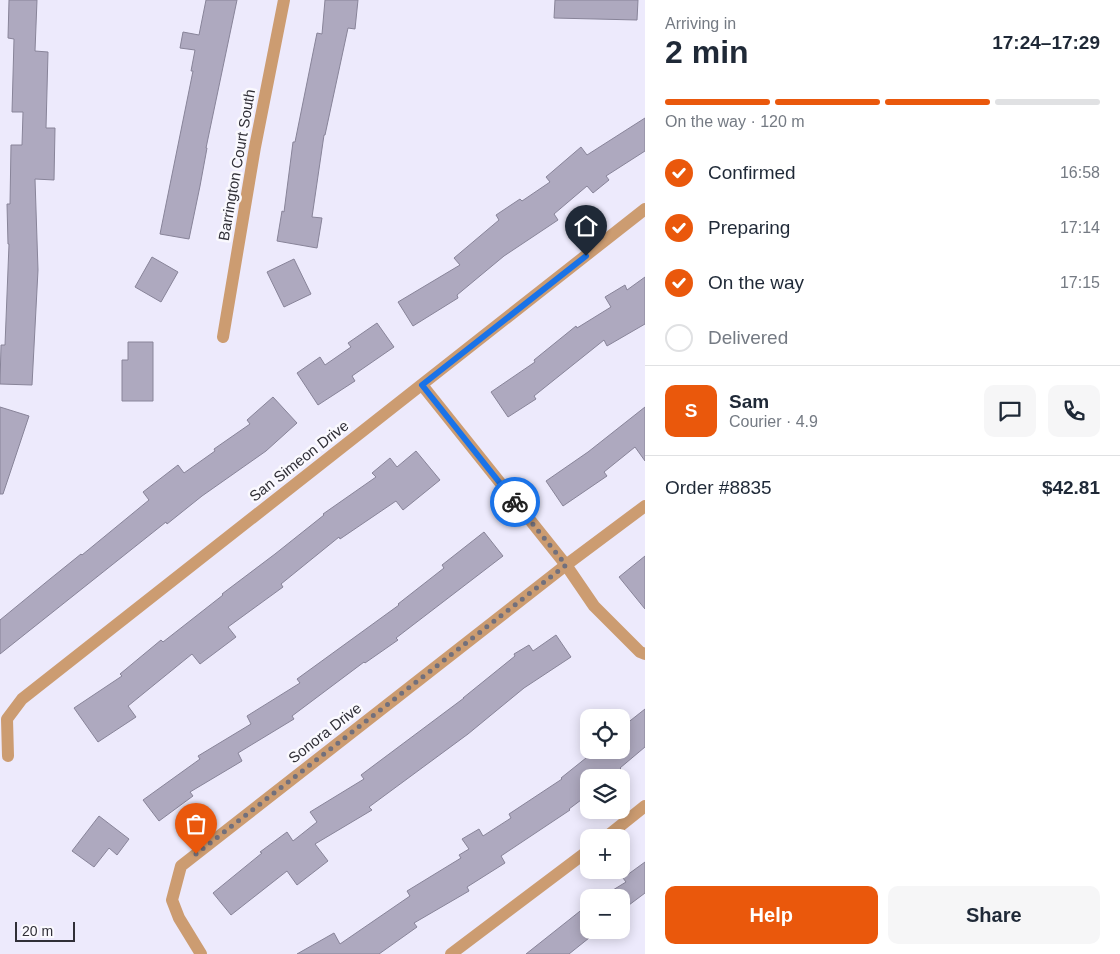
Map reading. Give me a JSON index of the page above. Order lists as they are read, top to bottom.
{
  "streets": {
    "street": ["Barrington Court South", "San Simeon Drive", "Sonora Drive"]
  },
  "scale_bar": "20 m",
  "page": {
    "heading": ["2 min", "Arriving in", "17:24–17:29"],
    "panel": [
      "Sam",
      "Courier · 4.9",
      "Order #8835",
      "$42.81"
    ],
    "bar": "On the way · 120 m",
    "list": [
      ["Confirmed", "16:58"],
      ["Preparing", "17:14"],
      ["On the way", "17:15"],
      "Delivered"
    ],
    "round": "S",
    "map_buttons": ["+", "−"],
    "buttons": ["Help", "Share"],
    "scale": "20 m"
  }
}
